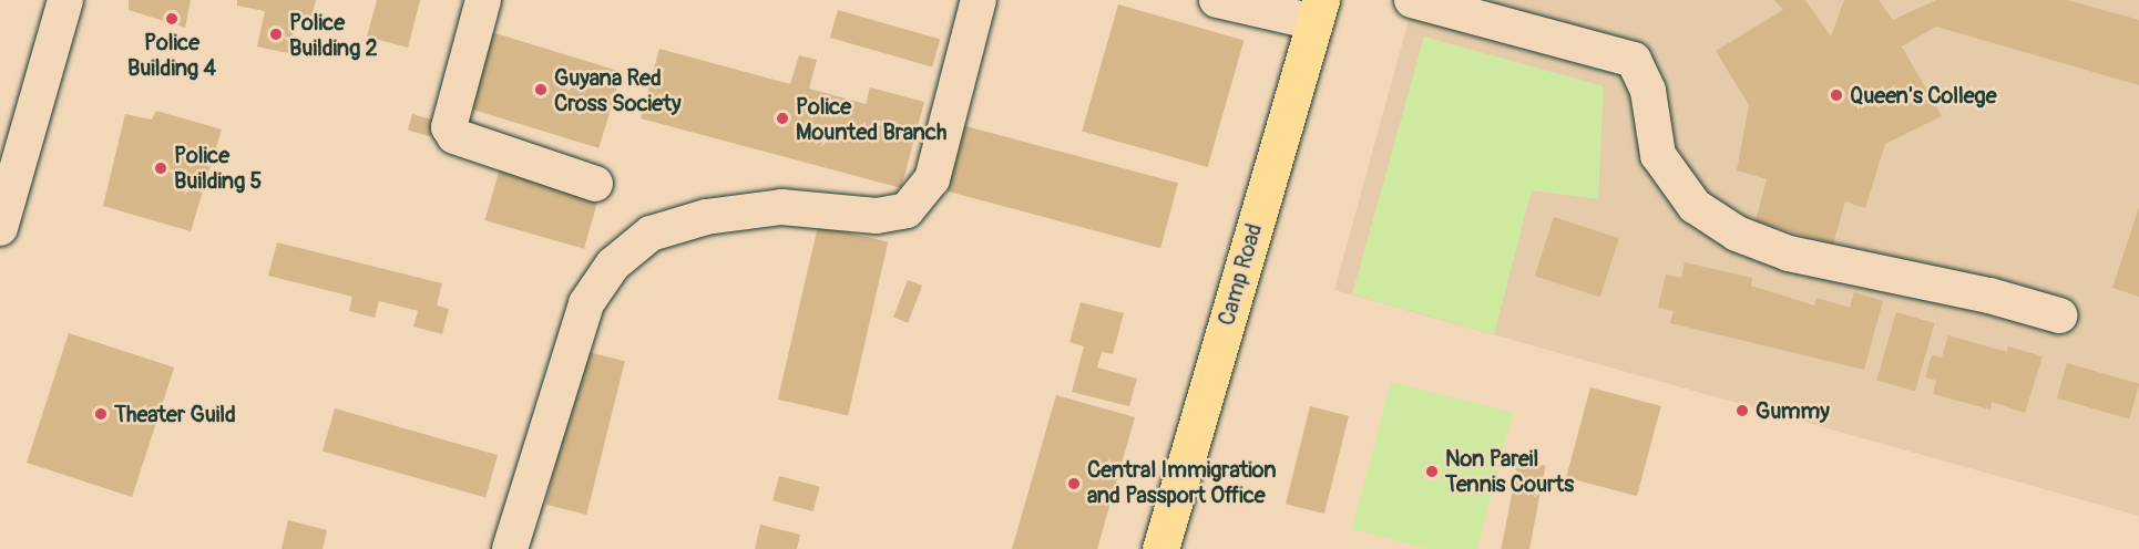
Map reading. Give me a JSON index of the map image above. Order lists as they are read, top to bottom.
{
  "streets": {
    "main road": ["Camp Road"]
  },
  "places": [
    "Police Building 4",
    "Police Building 2",
    "Guyana Red Cross Society",
    "Queen's College",
    "Police Mounted Branch",
    "Police Building 5",
    "Gummy",
    "Theater Guild",
    "Non Pareil Tennis Courts",
    "Central Immigration and Passport Office"
  ]
}
